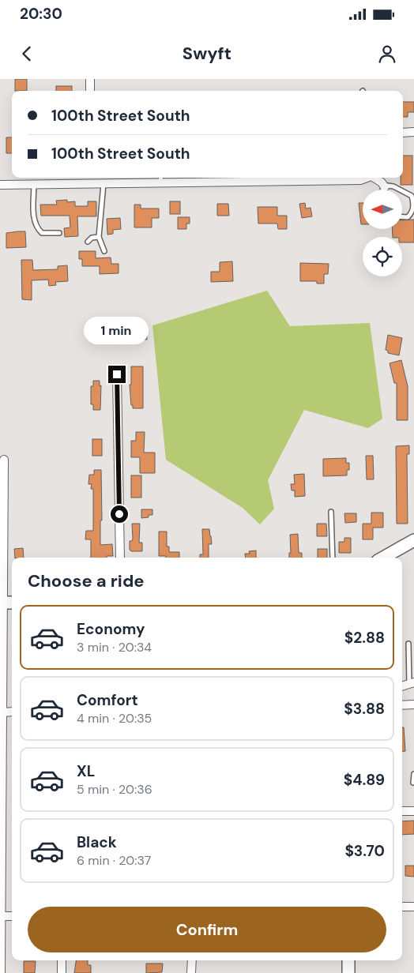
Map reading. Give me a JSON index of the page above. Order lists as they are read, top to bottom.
{
  "north": "left",
  "page": {
    "status": "20:30",
    "header": "Swyft",
    "banner": ["100th Street South", "100th Street South"],
    "bubble": "1 min",
    "heading": "Choose a ride",
    "list": [
      {
        "name": "Economy",
        "note": "3 min · 20:34",
        "value": "$2.88"
      },
      {
        "name": "Comfort",
        "note": "4 min · 20:35",
        "value": "$3.88"
      },
      {
        "name": "XL",
        "note": "5 min · 20:36",
        "value": "$4.89"
      },
      {
        "name": "Black",
        "note": "6 min · 20:37",
        "value": "$3.70"
      }
    ],
    "buttons": "Confirm"
  }
}
